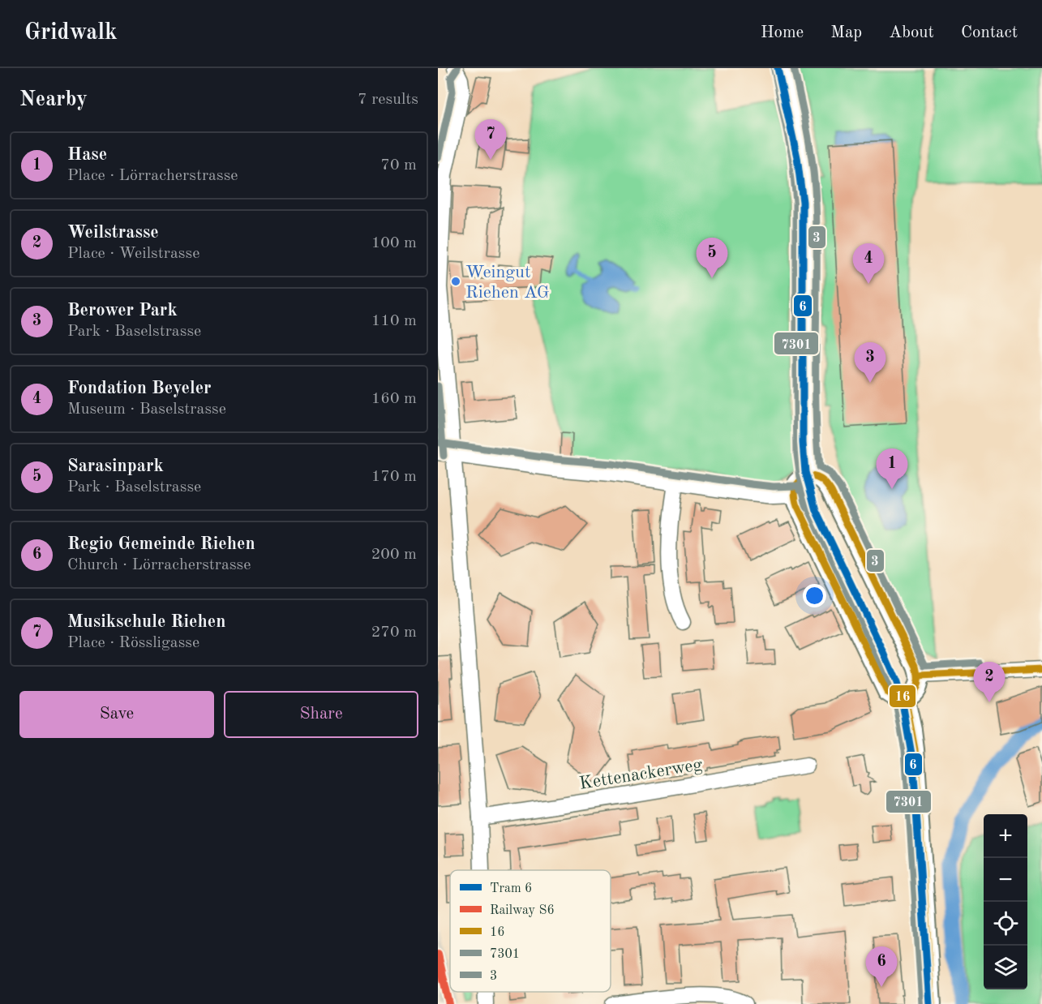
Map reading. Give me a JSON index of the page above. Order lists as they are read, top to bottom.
{
  "streets": {
    "street": ["Kettenackerweg"]
  },
  "places": ["Weingut Riehen AG"],
  "lines": [
    "tram line 6",
    "transit line 3",
    "transit line 7301",
    "transit line 16",
    "rail line S6"
  ],
  "legend": [
    "Tram 6",
    "Railway S6",
    "16",
    "7301",
    "3"
  ],
  "page": {
    "header": "Gridwalk",
    "nav": [
      "Home",
      "Map",
      "About",
      "Contact"
    ],
    "heading": ["Nearby", "7 results"],
    "pins": [
      "7",
      "5",
      "4",
      "3",
      "1",
      "2",
      "6"
    ],
    "list": [
      {
        "mark": "1",
        "name": "Hase",
        "note": "Place · Lörracherstrasse",
        "value": "70 m"
      },
      {
        "mark": "2",
        "name": "Weilstrasse",
        "note": "Place · Weilstrasse",
        "value": "100 m"
      },
      {
        "mark": "3",
        "name": "Berower Park",
        "note": "Park · Baselstrasse",
        "value": "110 m"
      },
      {
        "mark": "4",
        "name": "Fondation Beyeler",
        "note": "Museum · Baselstrasse",
        "value": "160 m"
      },
      {
        "mark": "5",
        "name": "Sarasinpark",
        "note": "Park · Baselstrasse",
        "value": "170 m"
      },
      {
        "mark": "6",
        "name": "Regio Gemeinde Riehen",
        "note": "Church · Lörracherstrasse",
        "value": "200 m"
      },
      {
        "mark": "7",
        "name": "Musikschule Riehen",
        "note": "Place · Rössligasse",
        "value": "270 m"
      }
    ],
    "buttons": ["Save", "Share"],
    "map_buttons": ["+", "−"]
  }
}
